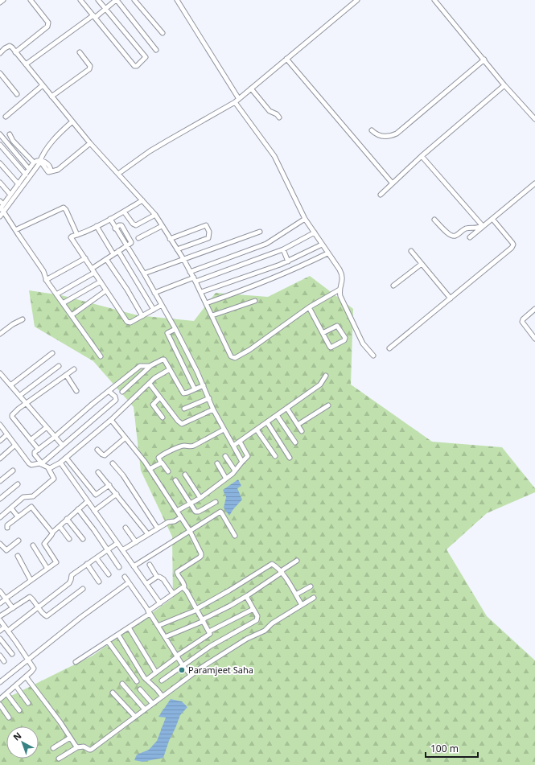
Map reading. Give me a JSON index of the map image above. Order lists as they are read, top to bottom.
{
  "places": ["Paramjeet Saha"],
  "scale_bar": "100 m",
  "north": "top left"
}
